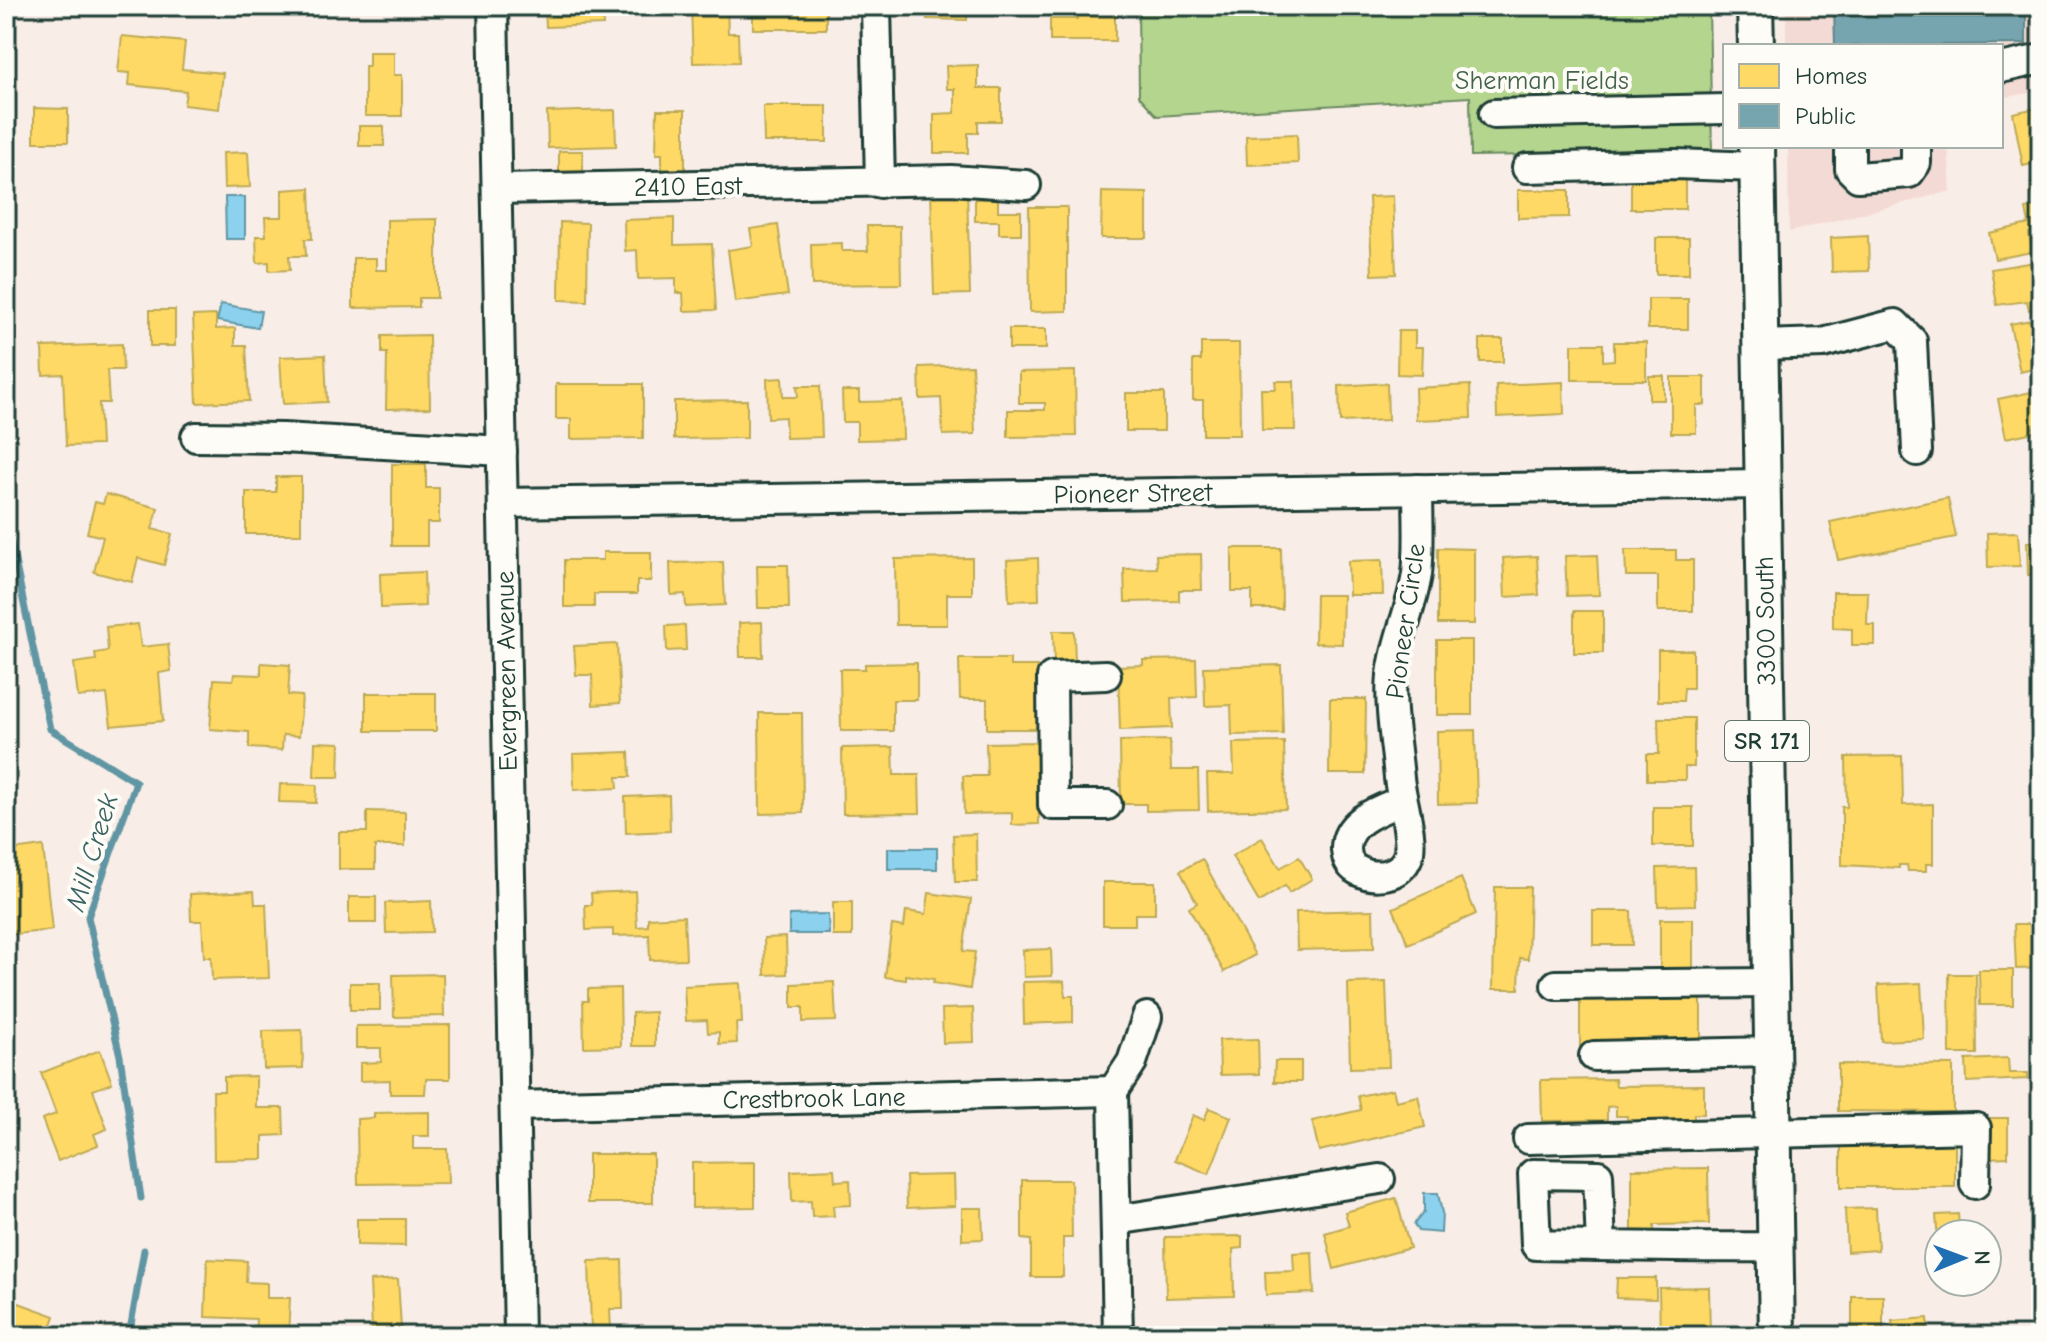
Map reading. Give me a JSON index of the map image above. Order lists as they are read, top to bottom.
{
  "streets": {
    "main road": ["3300 South", "SR 171"],
    "street": [
      "2410 East",
      "Pioneer Street",
      "Pioneer Circle",
      "Evergreen Avenue",
      "Crestbrook Lane"
    ]
  },
  "crossings": [
    ["2410 East", "Evergreen Avenue"],
    ["Pioneer Street", "Pioneer Circle"],
    ["Pioneer Street", "3300 South"],
    ["Pioneer Street", "Evergreen Avenue"],
    ["Evergreen Avenue", "Crestbrook Lane"]
  ],
  "water": ["Mill Creek"],
  "parks": ["Sherman Fields"],
  "legend": ["Homes", "Public"],
  "north": "right"
}
